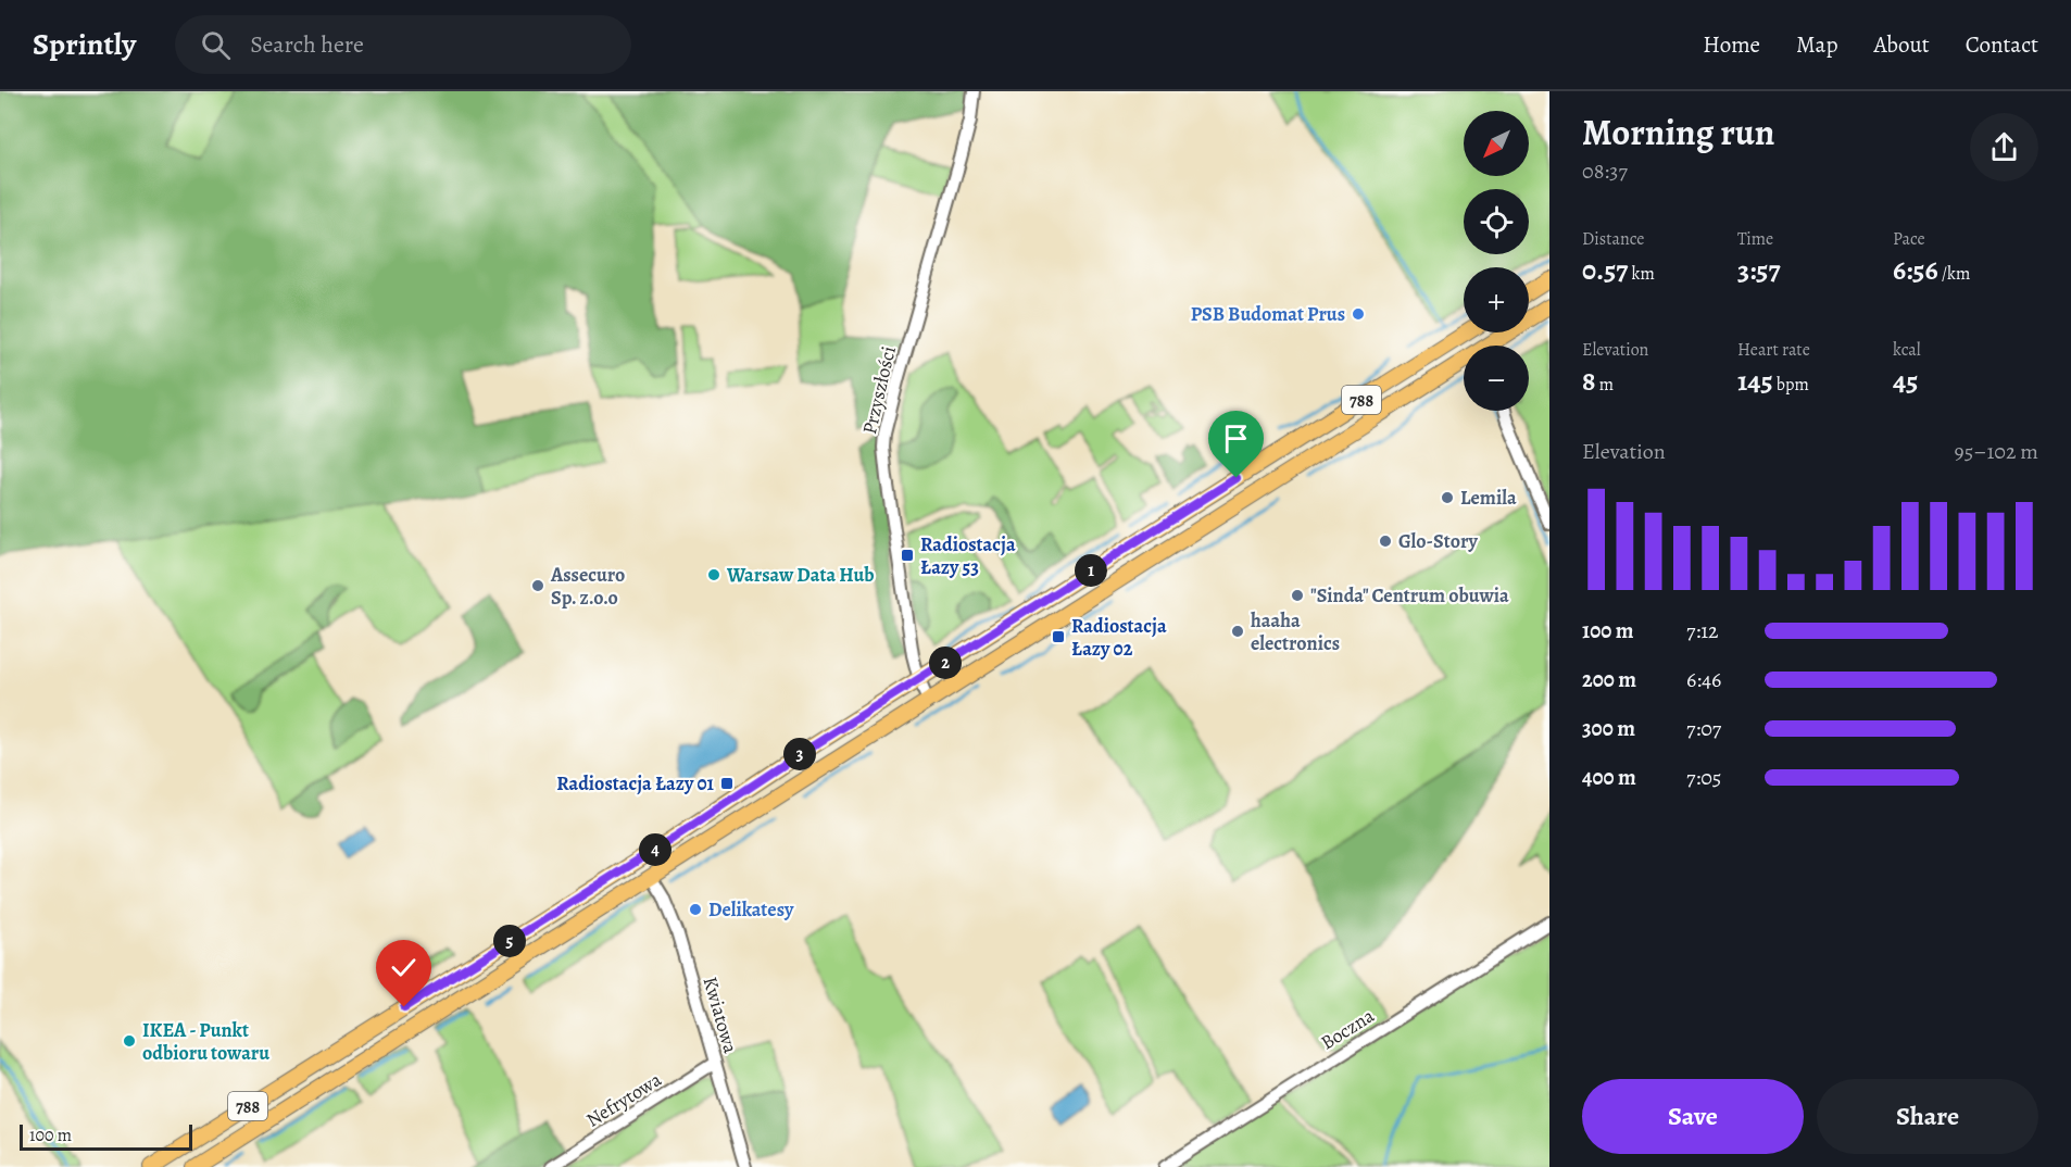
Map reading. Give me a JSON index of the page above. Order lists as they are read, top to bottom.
{
  "streets": {
    "main road": ["788"],
    "street": [
      "Przyszłości",
      "Kwiatowa",
      "Boczna",
      "Nefrytowa"
    ]
  },
  "crossings": [
    ["Przyszłości", "788"],
    ["788", "Kwiatowa"],
    ["Kwiatowa", "Nefrytowa"]
  ],
  "places": {
    "other": [
      "PSB Budomat Prus",
      "Lemila",
      "Glo-Story",
      "Warsaw Data Hub",
      "Assecuro Sp. z.o.o",
      "\"Sinda\" Centrum obuwia",
      "haaha electronics",
      "Delikatesy",
      "IKEA - Punkt odbioru towaru"
    ],
    "transit": ["Radiostacja Łazy 53", "Radiostacja Łazy 02", "Radiostacja Łazy 01"]
  },
  "scale_bar": "100 m",
  "north": "bottom left",
  "page": {
    "header": "Sprintly",
    "search": "Search here",
    "nav": [
      "Home",
      "Map",
      "About",
      "Contact"
    ],
    "heading": ["Morning run", "08:37"],
    "map_buttons": ["+", "−"],
    "stats": [
      ["Distance", "0.57 km"],
      ["Time", "3:57"],
      ["Pace", "6:56 /km"],
      ["Elevation", "8 m"],
      ["Heart rate", "145 bpm"],
      ["kcal", "45"]
    ],
    "chart": ["Elevation", "95–102 m"],
    "pins": [
      "1",
      "2",
      "3",
      "4",
      "5"
    ],
    "list": [
      {
        "name": "100 m",
        "note": "7:12"
      },
      {
        "name": "200 m",
        "note": "6:46"
      },
      {
        "name": "300 m",
        "note": "7:07"
      },
      {
        "name": "400 m",
        "note": "7:05"
      }
    ],
    "buttons": ["Save", "Share"],
    "scale": "100 m"
  }
}
